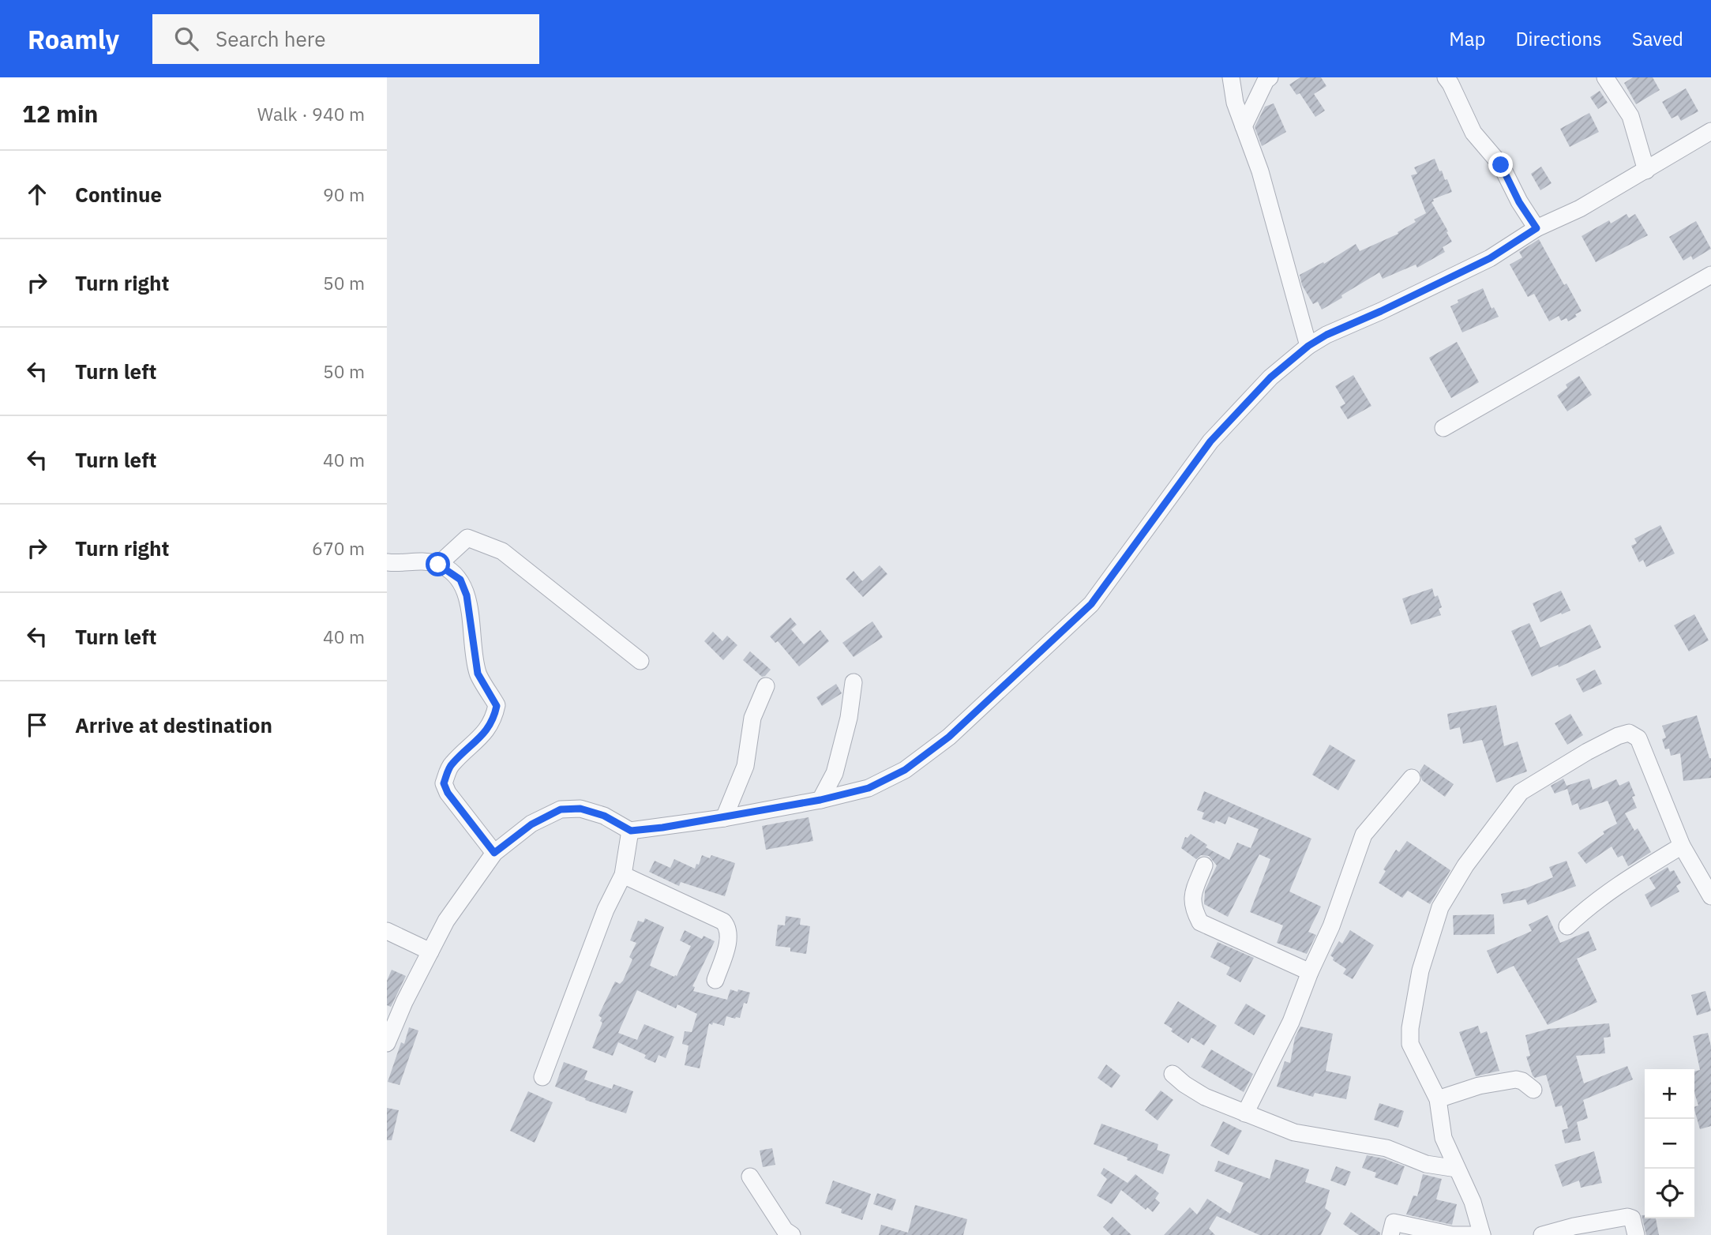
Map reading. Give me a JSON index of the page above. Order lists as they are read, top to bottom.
{
  "page": {
    "header": "Roamly",
    "search": "Search here",
    "nav": ["Map", "Directions", "Saved"],
    "heading": ["12 min", "Walk · 940 m"],
    "list": [
      ["Continue", "90 m"],
      ["Turn right", "50 m"],
      ["Turn left", "50 m"],
      ["Turn left", "40 m"],
      ["Turn right", "670 m"],
      ["Turn left", "40 m"],
      "Arrive at destination"
    ],
    "map_buttons": ["+", "−"]
  }
}
